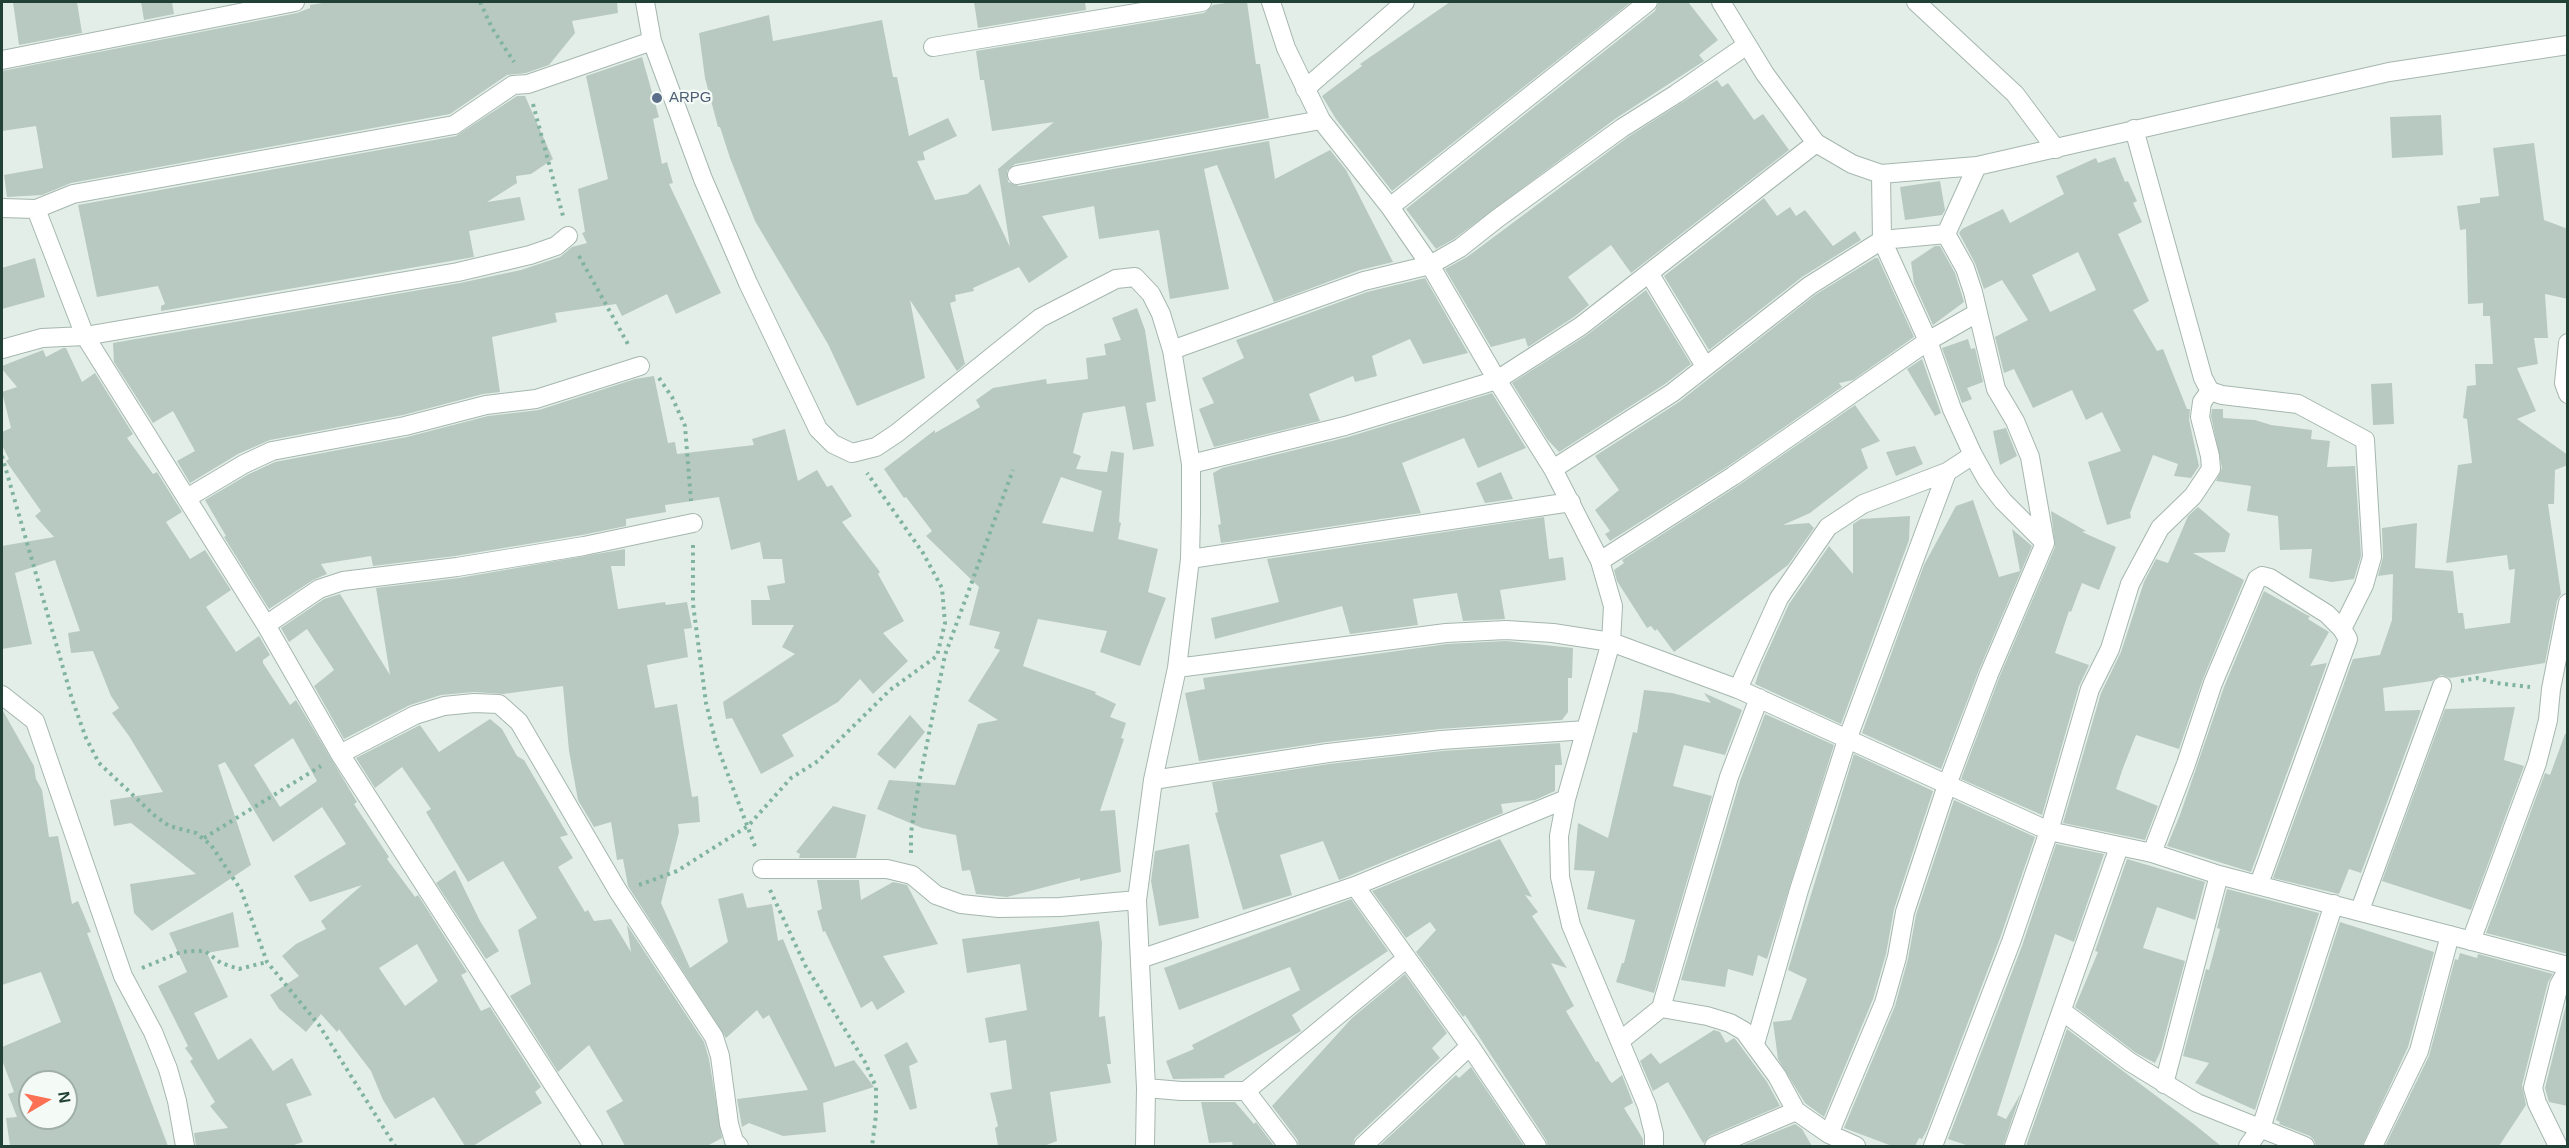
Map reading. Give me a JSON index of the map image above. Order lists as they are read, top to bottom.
{
  "places": ["ARPG"],
  "north": "right"
}
